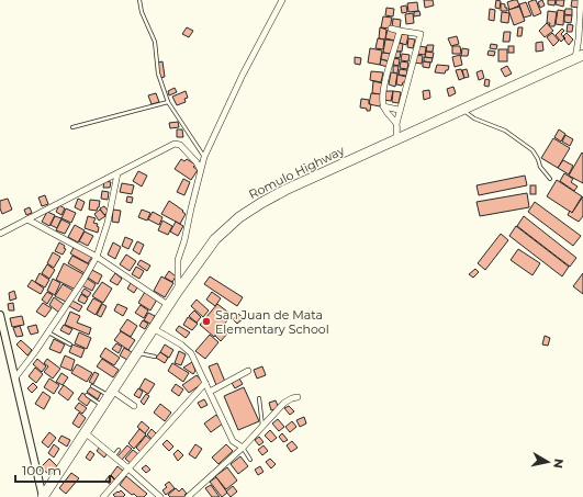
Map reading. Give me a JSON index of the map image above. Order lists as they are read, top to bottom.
{
  "streets": {
    "highway": ["Romulo Highway"]
  },
  "places": ["San Juan de Mata Elementary School"],
  "scale_bar": "100 m",
  "north": "right"
}
